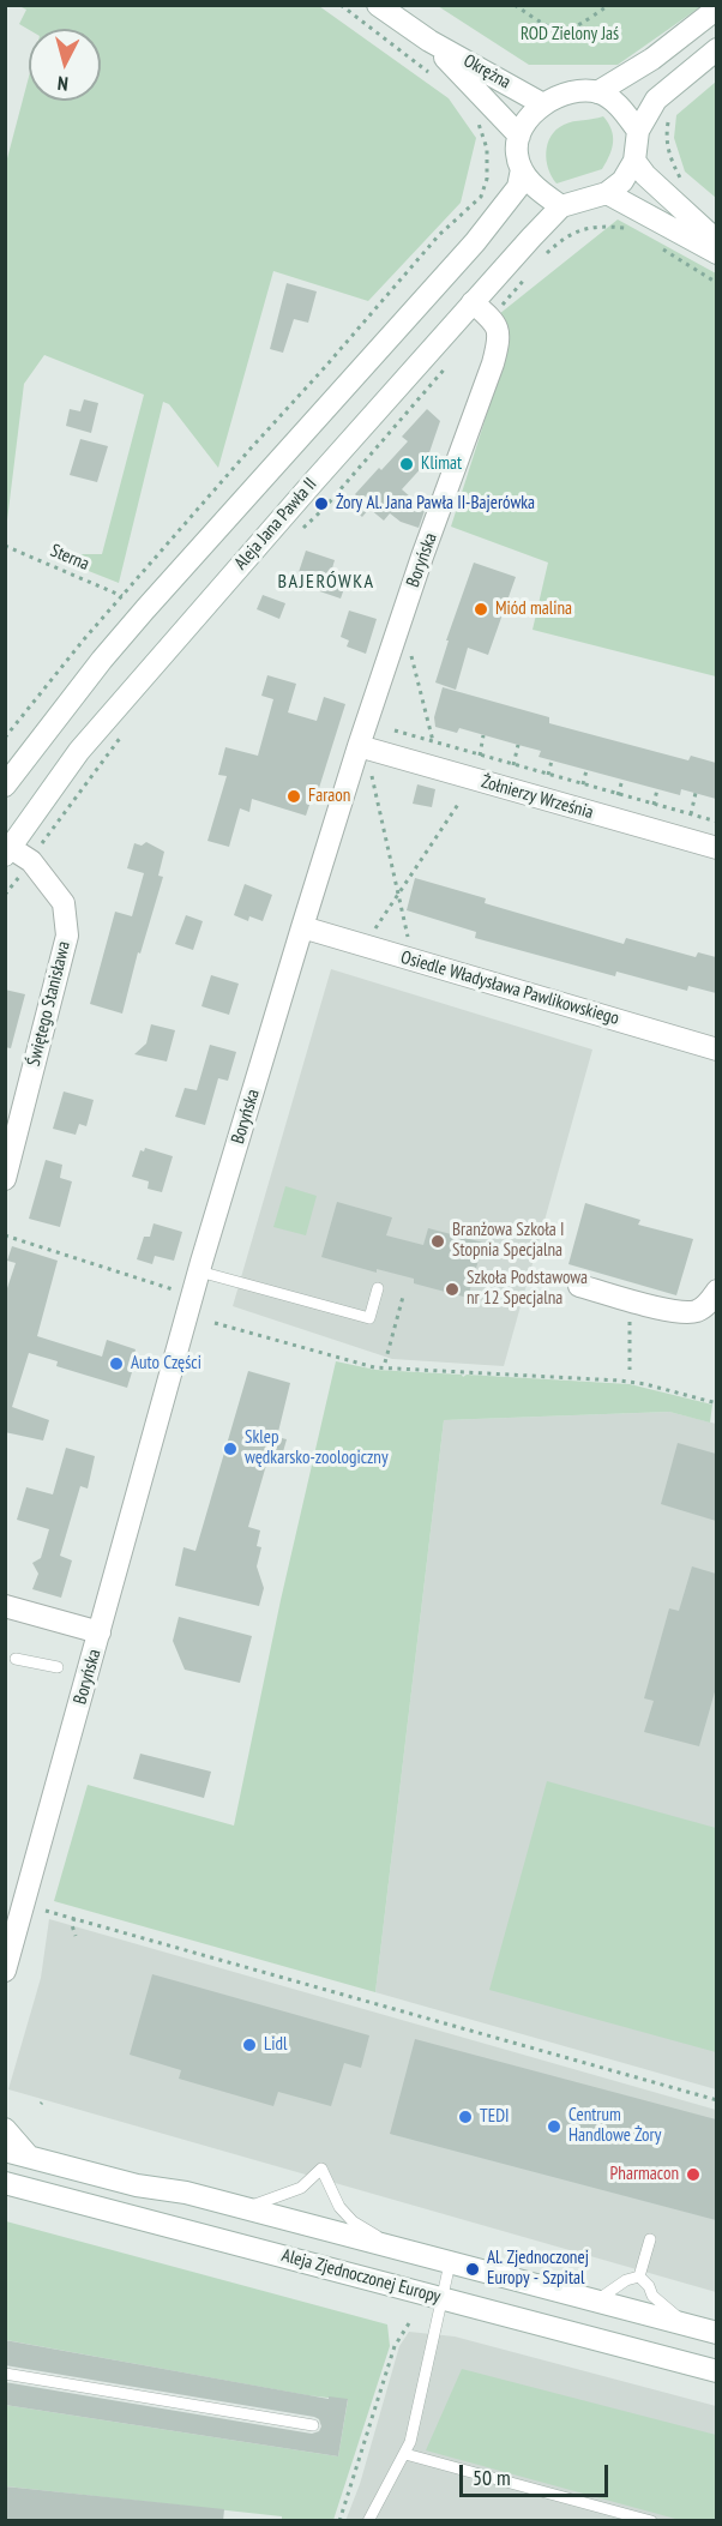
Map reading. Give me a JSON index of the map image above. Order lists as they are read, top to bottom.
{
  "streets": {
    "street": [
      "Okrężna",
      "Aleja Jana Pawła II",
      "Boryńska",
      "Żołnierzy Września",
      "Osiedle Władysława Pawlikowskiego",
      "Świętego Stanisława",
      "Aleja Zjednoczonej Europy"
    ],
    "path": ["Sterna"]
  },
  "crossings": [
    ["Okrężna", "Aleja Jana Pawła II"],
    ["Aleja Jana Pawła II", "Świętego Stanisława"],
    ["Boryńska", "Żołnierzy Września"],
    ["Boryńska", "Osiedle Władysława Pawlikowskiego"]
  ],
  "districts": ["BAJERÓWKA"],
  "parks": ["ROD Zielony Jaś"],
  "places": [
    "Klimat",
    "Żory Al. Jana Pawła II-Bajerówka",
    "Miód malina",
    "Faraon",
    "Branżowa Szkoła I Stopnia Specjalna",
    "Szkoła Podstawowa nr 12 Specjalna",
    "Auto Części",
    "Sklep wędkarsko-zoologiczny",
    "Lidl",
    "TEDI",
    "Centrum Handlowe Żory",
    "Pharmacon",
    "Al. Zjednoczonej Europy - Szpital"
  ],
  "scale_bar": "50 m",
  "north": "bottom"
}
